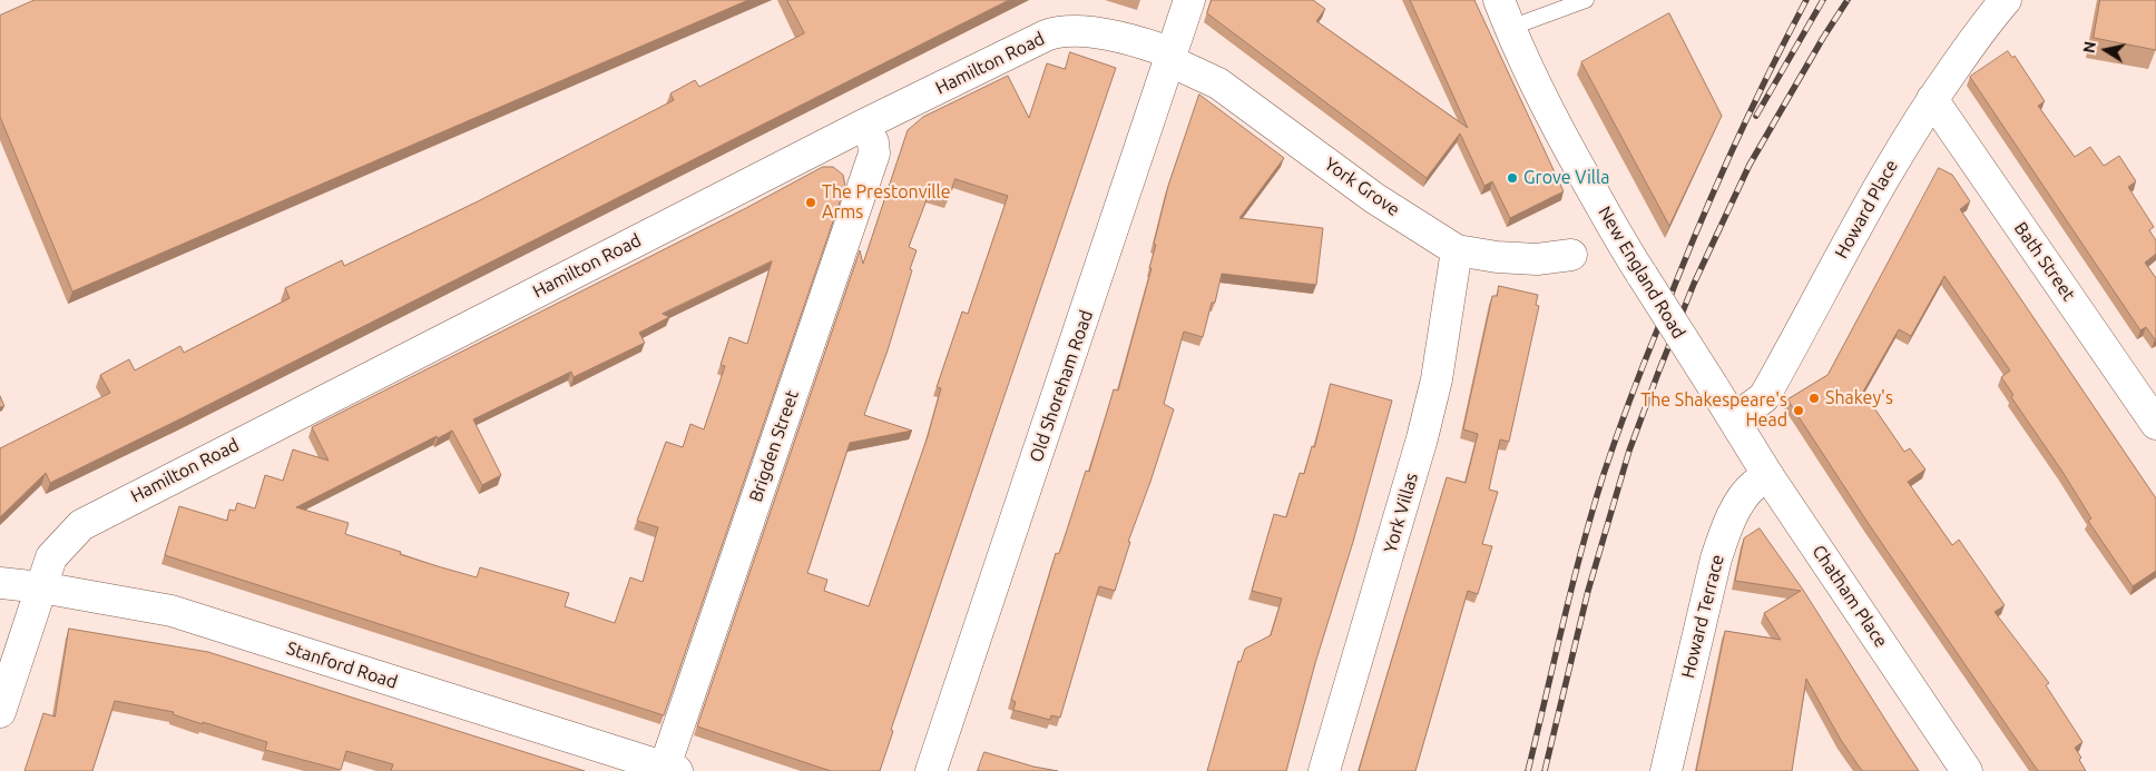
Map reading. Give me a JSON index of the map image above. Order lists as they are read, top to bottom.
{
  "streets": {
    "street": [
      "Hamilton Road",
      "York Grove",
      "Howard Place",
      "Bath Street",
      "New England Road",
      "Old Shoreham Road",
      "Brigden Street",
      "York Villas",
      "Chatham Place",
      "Howard Terrace",
      "Stanford Road"
    ]
  },
  "crossings": [
    ["Hamilton Road", "York Grove"],
    ["Hamilton Road", "Old Shoreham Road"],
    ["Hamilton Road", "Brigden Street"],
    ["Hamilton Road", "Stanford Road"],
    ["York Grove", "Old Shoreham Road"],
    ["York Grove", "York Villas"],
    ["Howard Place", "Bath Street"],
    ["Howard Place", "New England Road"],
    ["Howard Place", "Chatham Place"],
    ["New England Road", "Chatham Place"],
    ["Brigden Street", "Stanford Road"],
    ["Chatham Place", "Howard Terrace"]
  ],
  "places": [
    "Grove Villa",
    "The Prestonville Arms",
    "Shakey's",
    "The Shakespeare's Head"
  ],
  "north": "left"
}
